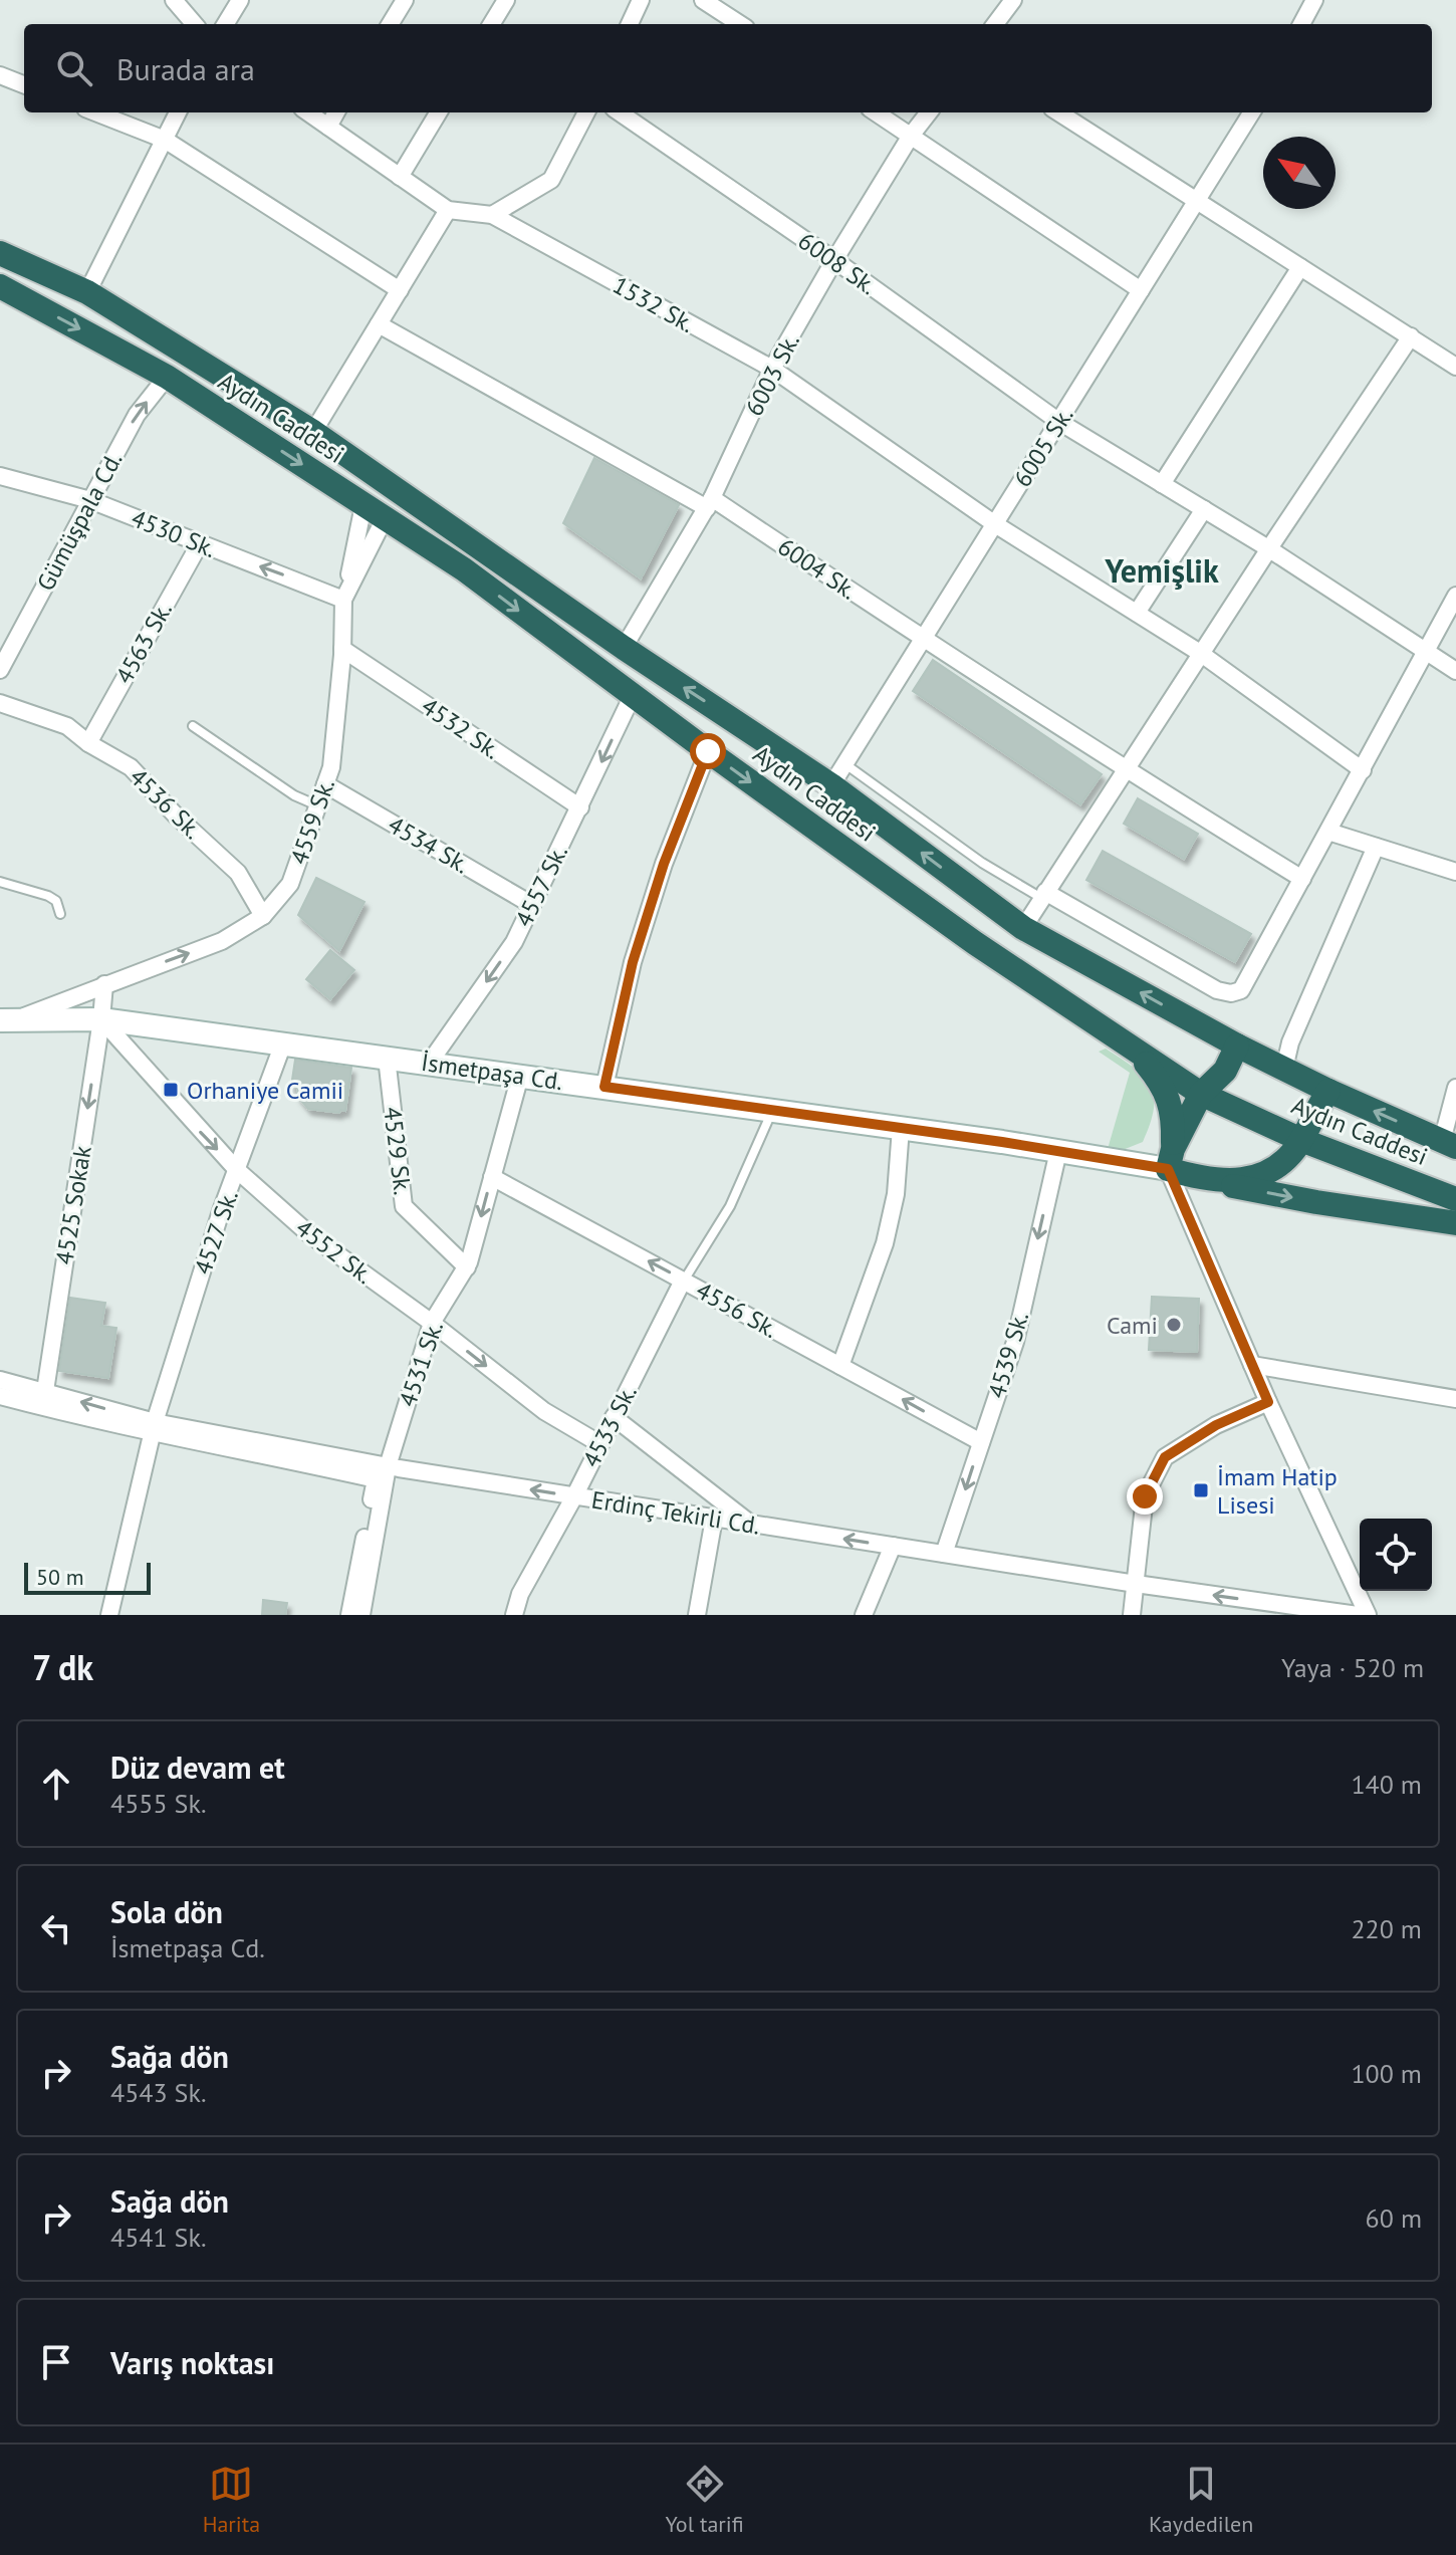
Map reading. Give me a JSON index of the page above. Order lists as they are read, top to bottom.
{
  "streets": {
    "highway": ["Aydın Caddesi"],
    "main road": ["İsmetpaşa Cd."],
    "street": [
      "6008 Sk.",
      "1532 Sk.",
      "6003 Sk.",
      "6005 Sk.",
      "Gümüşpala Cd.",
      "4530 Sk.",
      "6004 Sk.",
      "4563 Sk.",
      "4532 Sk.",
      "4536 Sk.",
      "4559 Sk.",
      "4534 Sk.",
      "4557 Sk.",
      "4529 Sk.",
      "4525 Sokak",
      "4527 Sk.",
      "4552 Sk.",
      "4556 Sk.",
      "4539 Sk.",
      "4531 Sk.",
      "4533 Sk.",
      "Erdinç Tekirli Cd."
    ]
  },
  "crossings": [
    ["6008 Sk.", "6003 Sk."],
    ["6008 Sk.", "6005 Sk."],
    ["1532 Sk.", "6003 Sk."],
    ["1532 Sk.", "6005 Sk."],
    ["6003 Sk.", "Aydın Caddesi"],
    ["6003 Sk.", "6004 Sk."],
    ["Aydın Caddesi", "6005 Sk."],
    ["Aydın Caddesi", "Gümüşpala Cd."],
    ["Aydın Caddesi", "4559 Sk."],
    ["Aydın Caddesi", "4557 Sk."],
    ["6005 Sk.", "6004 Sk."],
    ["Gümüşpala Cd.", "4530 Sk."],
    ["4530 Sk.", "4563 Sk."],
    ["4530 Sk.", "4559 Sk."],
    ["4563 Sk.", "4536 Sk."],
    ["4532 Sk.", "4559 Sk."],
    ["4532 Sk.", "4557 Sk."],
    ["4536 Sk.", "4559 Sk."],
    ["4559 Sk.", "4534 Sk."],
    ["4559 Sk.", "İsmetpaşa Cd."],
    ["4534 Sk.", "4557 Sk."],
    ["4557 Sk.", "İsmetpaşa Cd."],
    ["İsmetpaşa Cd.", "4529 Sk."],
    ["İsmetpaşa Cd.", "4525 Sokak"],
    ["İsmetpaşa Cd.", "4527 Sk."],
    ["İsmetpaşa Cd.", "4552 Sk."],
    ["İsmetpaşa Cd.", "4539 Sk."],
    ["İsmetpaşa Cd.", "4531 Sk."],
    ["4529 Sk.", "4531 Sk."],
    ["4525 Sokak", "4552 Sk."],
    ["4525 Sokak", "Erdinç Tekirli Cd."],
    ["4527 Sk.", "4552 Sk."],
    ["4527 Sk.", "Erdinç Tekirli Cd."],
    ["4552 Sk.", "4531 Sk."],
    ["4552 Sk.", "4533 Sk."],
    ["4556 Sk.", "4539 Sk."],
    ["4556 Sk.", "4531 Sk."],
    ["4556 Sk.", "4533 Sk."],
    ["4539 Sk.", "Erdinç Tekirli Cd."],
    ["4531 Sk.", "Erdinç Tekirli Cd."],
    ["4533 Sk.", "Erdinç Tekirli Cd."]
  ],
  "one_way": [
    "Gümüşpala Cd.",
    "4530 Sk.",
    "4525 Sokak",
    "4552 Sk.",
    "4556 Sk.",
    "4539 Sk.",
    "Erdinç Tekirli Cd."
  ],
  "districts": ["Yemişlik"],
  "places": {
    "transit": ["Orhaniye Camii", "İmam Hatip Lisesi"],
    "other": ["Cami"]
  },
  "scale_bar": "50 m",
  "north": "top left",
  "page": {
    "search": "Burada ara",
    "scale": "50 m",
    "heading": ["7 dk", "Yaya · 520 m"],
    "list": [
      ["Düz devam et", "4555 Sk.", "140 m"],
      ["Sola dön", "İsmetpaşa Cd.", "220 m"],
      ["Sağa dön", "4543 Sk.", "100 m"],
      ["Sağa dön", "4541 Sk.", "60 m"],
      "Varış noktası"
    ],
    "nav": ["Harita", "Yol tarifi", "Kaydedilen"]
  }
}
